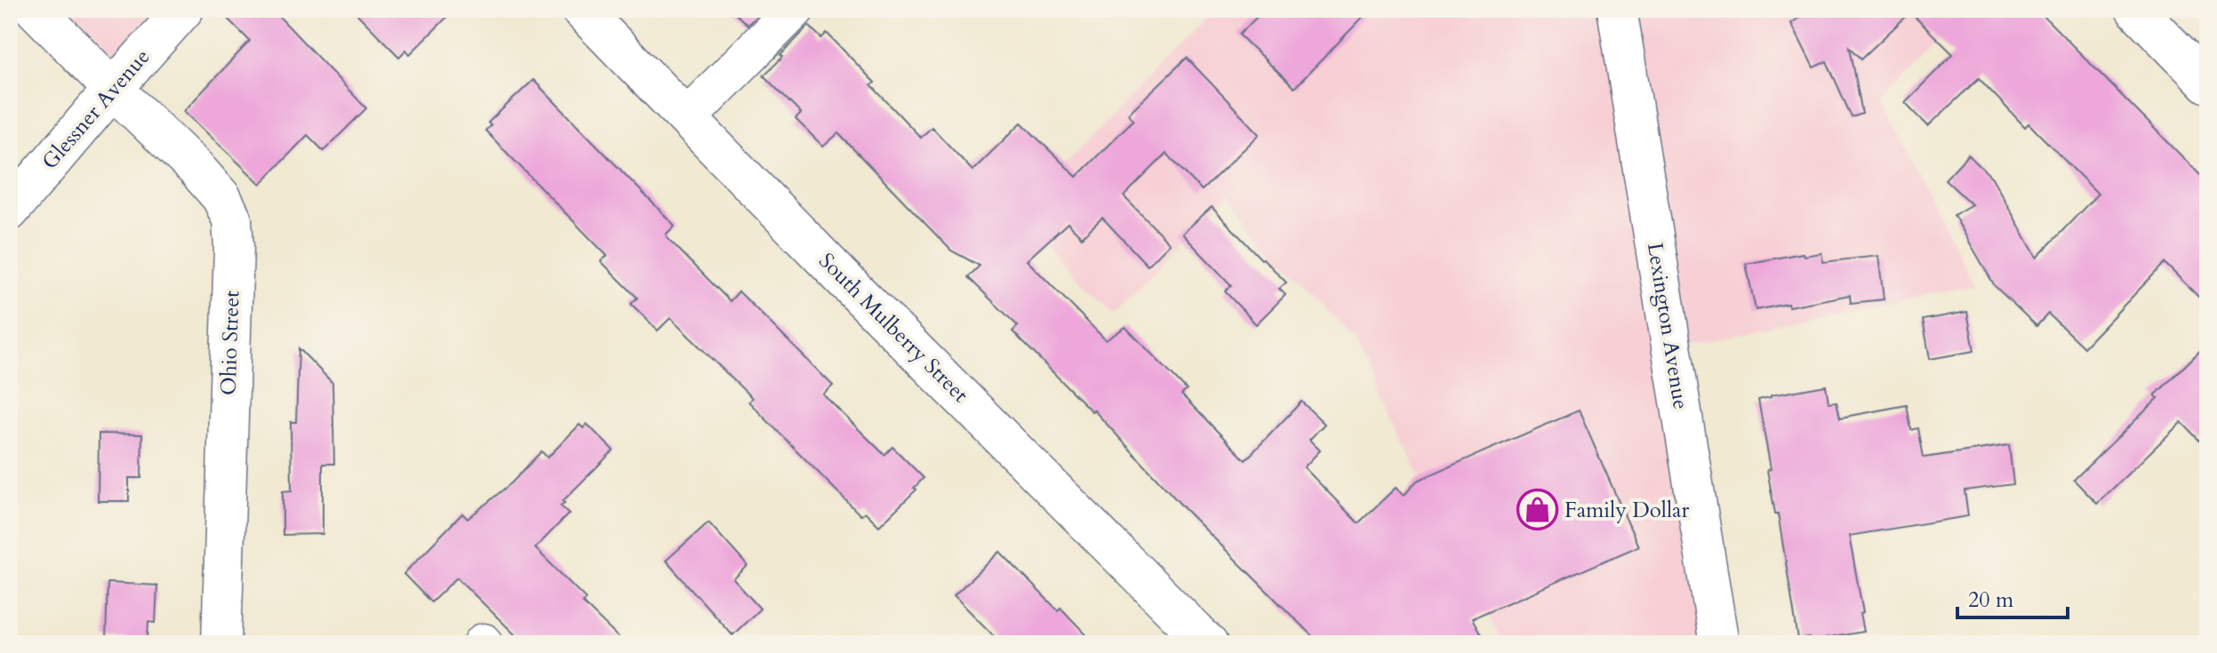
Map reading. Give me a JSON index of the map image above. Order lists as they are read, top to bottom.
{
  "streets": {
    "main road": [
      "Glessner Avenue",
      "Lexington Avenue",
      "South Mulberry Street",
      "Ohio Street"
    ]
  },
  "crossings": [
    ["Glessner Avenue", "Ohio Street"]
  ],
  "places": {
    "shop": ["Family Dollar"]
  },
  "scale_bar": "20 m"
}
